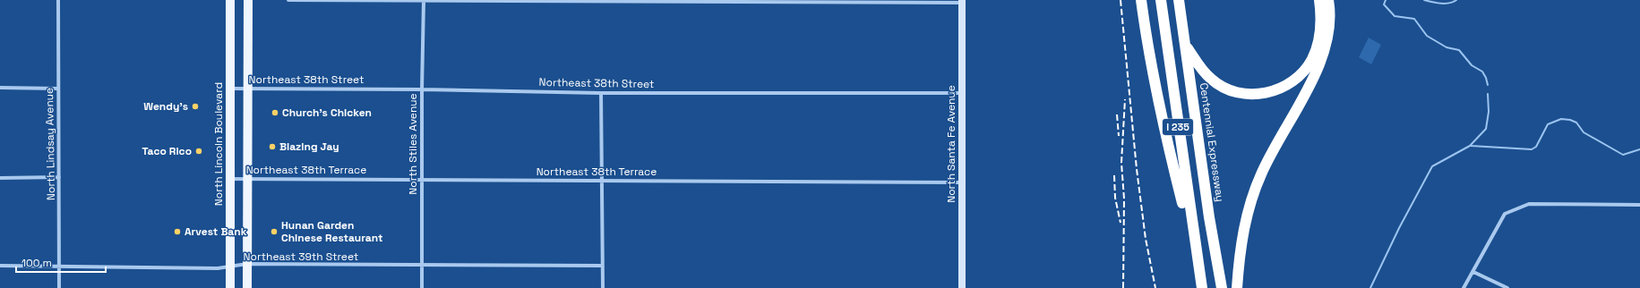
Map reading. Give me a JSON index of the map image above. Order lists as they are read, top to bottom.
{
  "streets": {
    "highway": ["I 235", "Centennial Expressway"],
    "main road": ["North Lincoln Boulevard", "North Santa Fe Avenue"],
    "street": [
      "Northeast 38th Street",
      "North Lindsay Avenue",
      "North Stiles Avenue",
      "Northeast 38th Terrace",
      "Northeast 39th Street"
    ]
  },
  "crossings": [
    ["Northeast 38th Street", "North Lincoln Boulevard"],
    ["Northeast 38th Street", "North Stiles Avenue"],
    ["Northeast 38th Street", "North Santa Fe Avenue"],
    ["North Lindsay Avenue", "Northeast 39th Street"],
    ["North Lincoln Boulevard", "Northeast 38th Terrace"],
    ["North Lincoln Boulevard", "Northeast 39th Street"],
    ["North Stiles Avenue", "Northeast 38th Terrace"],
    ["North Stiles Avenue", "Northeast 39th Street"],
    ["North Santa Fe Avenue", "Northeast 38th Terrace"]
  ],
  "places": [
    "Wendy's",
    "Church's Chicken",
    "Blazing Jay",
    "Taco Rico",
    "Arvest Bank",
    "Hunan Garden Chinese Restaurant"
  ],
  "scale_bar": "100 m"
}
